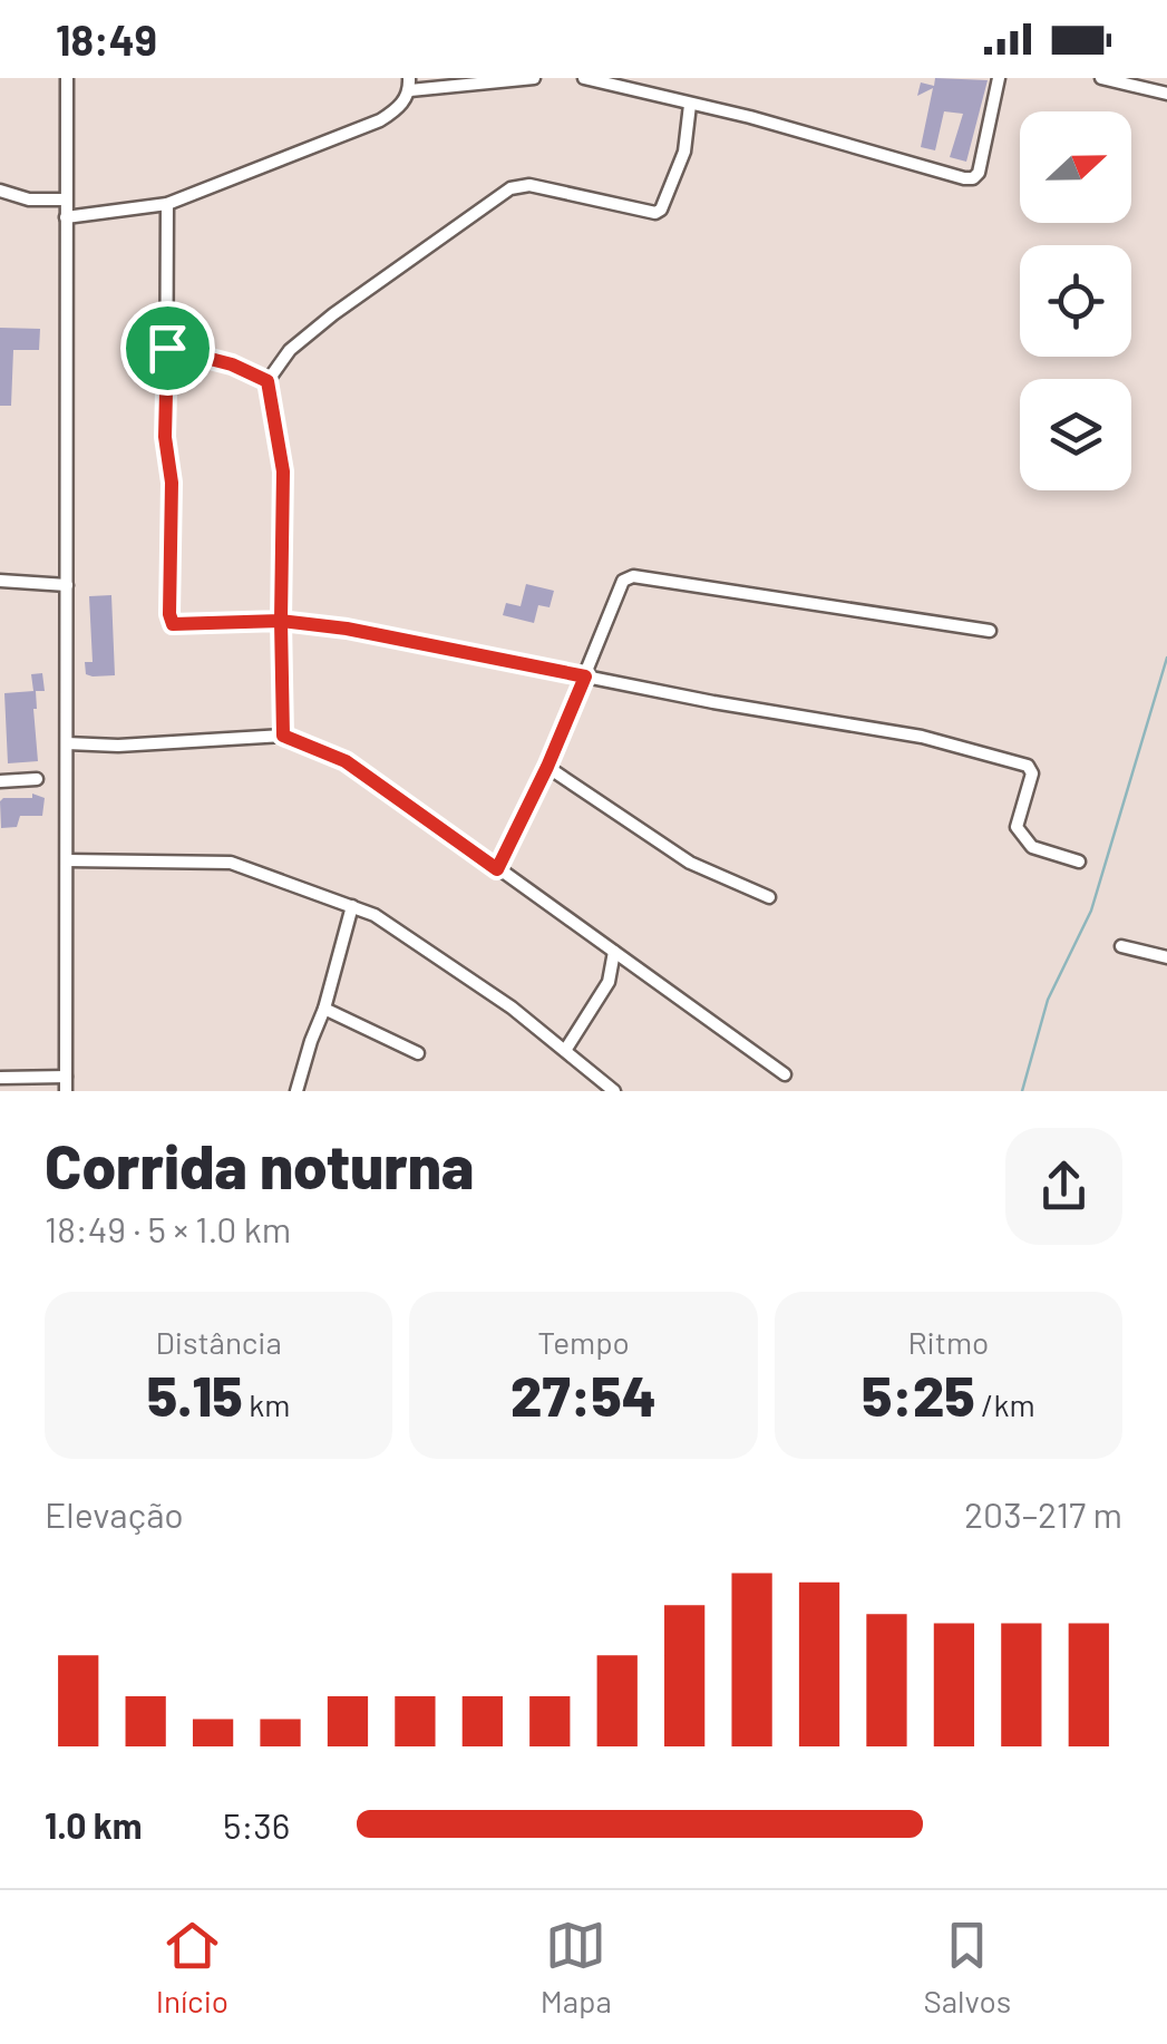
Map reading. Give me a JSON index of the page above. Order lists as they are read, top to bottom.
{
  "north": "right",
  "page": {
    "status": "18:49",
    "heading": ["Corrida noturna", "18:49 · 5 × 1.0 km"],
    "stats": [
      ["Distância", "5.15 km"],
      ["Tempo", "27:54"],
      ["Ritmo", "5:25 /km"]
    ],
    "chart": ["Elevação", "203–217 m"],
    "list": [
      {
        "name": "1.0 km",
        "note": "5:36"
      }
    ],
    "tabs": ["Início", "Mapa", "Salvos"]
  }
}
